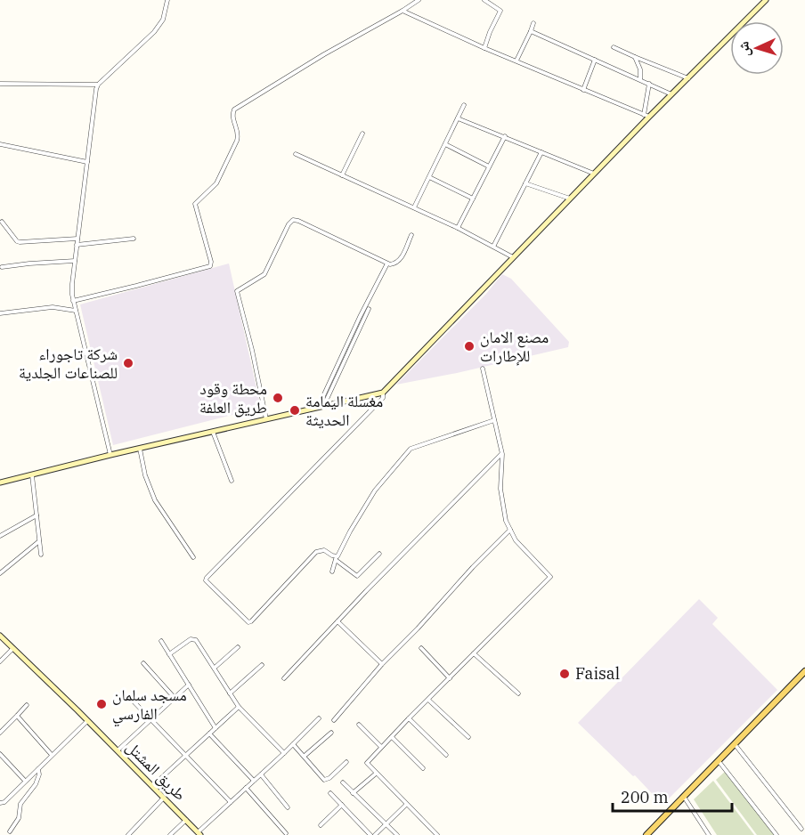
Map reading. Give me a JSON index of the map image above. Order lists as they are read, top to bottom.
{
  "streets": {
    "street": ["طريق المشتل"]
  },
  "places": [
    "مصنع الامان للإطارات",
    "شركة تاجوراء للصناعات الجلدية",
    "محطة وقود طريق العلفة",
    "مغسلة اليمامة الحديثة",
    "Faisal",
    "مسجد سلمان الفارسي"
  ],
  "scale_bar": "200 m",
  "north": "left"
}
